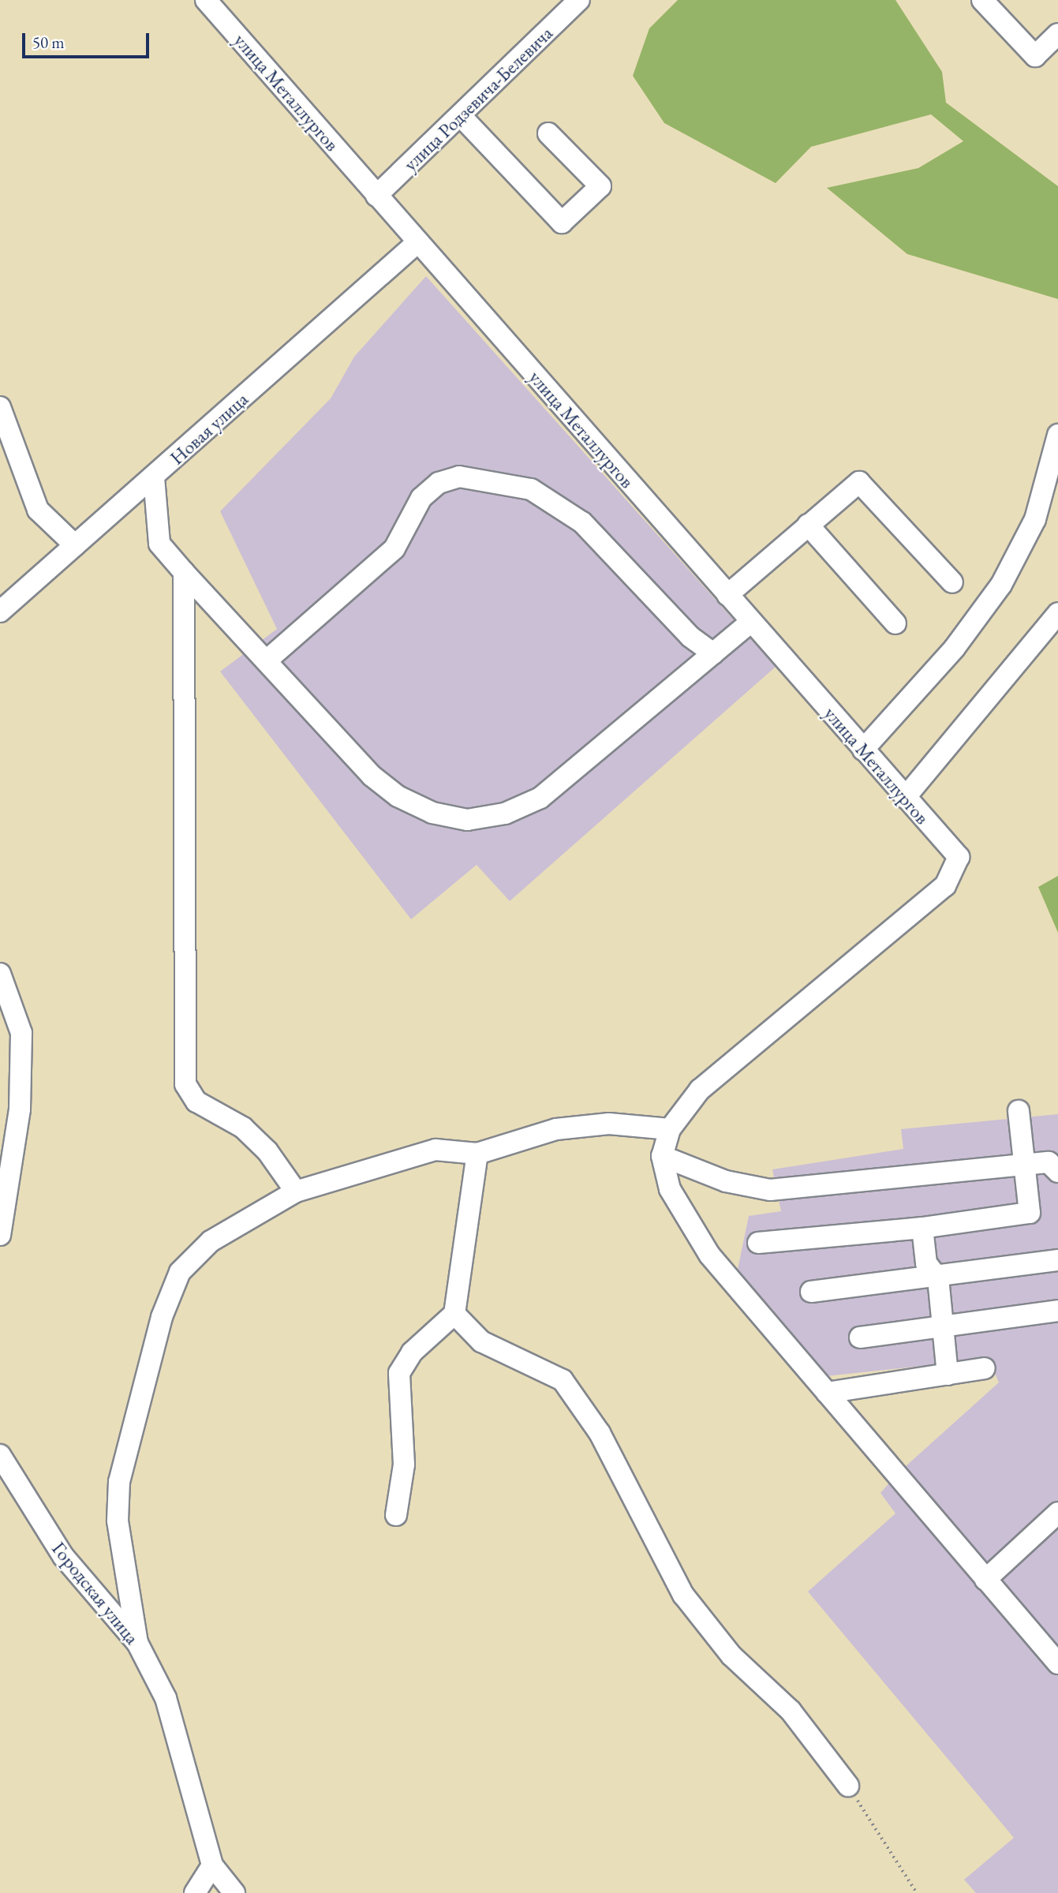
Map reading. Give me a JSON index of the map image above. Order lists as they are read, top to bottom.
{
  "streets": {
    "street": [
      "улица Металлургов",
      "улица Родзевича-Белевича",
      "Новая улица",
      "Городская улица"
    ]
  },
  "crossings": [
    ["улица Металлургов", "улица Родзевича-Белевича"],
    ["улица Металлургов", "Новая улица"]
  ],
  "scale_bar": "50 m"
}
